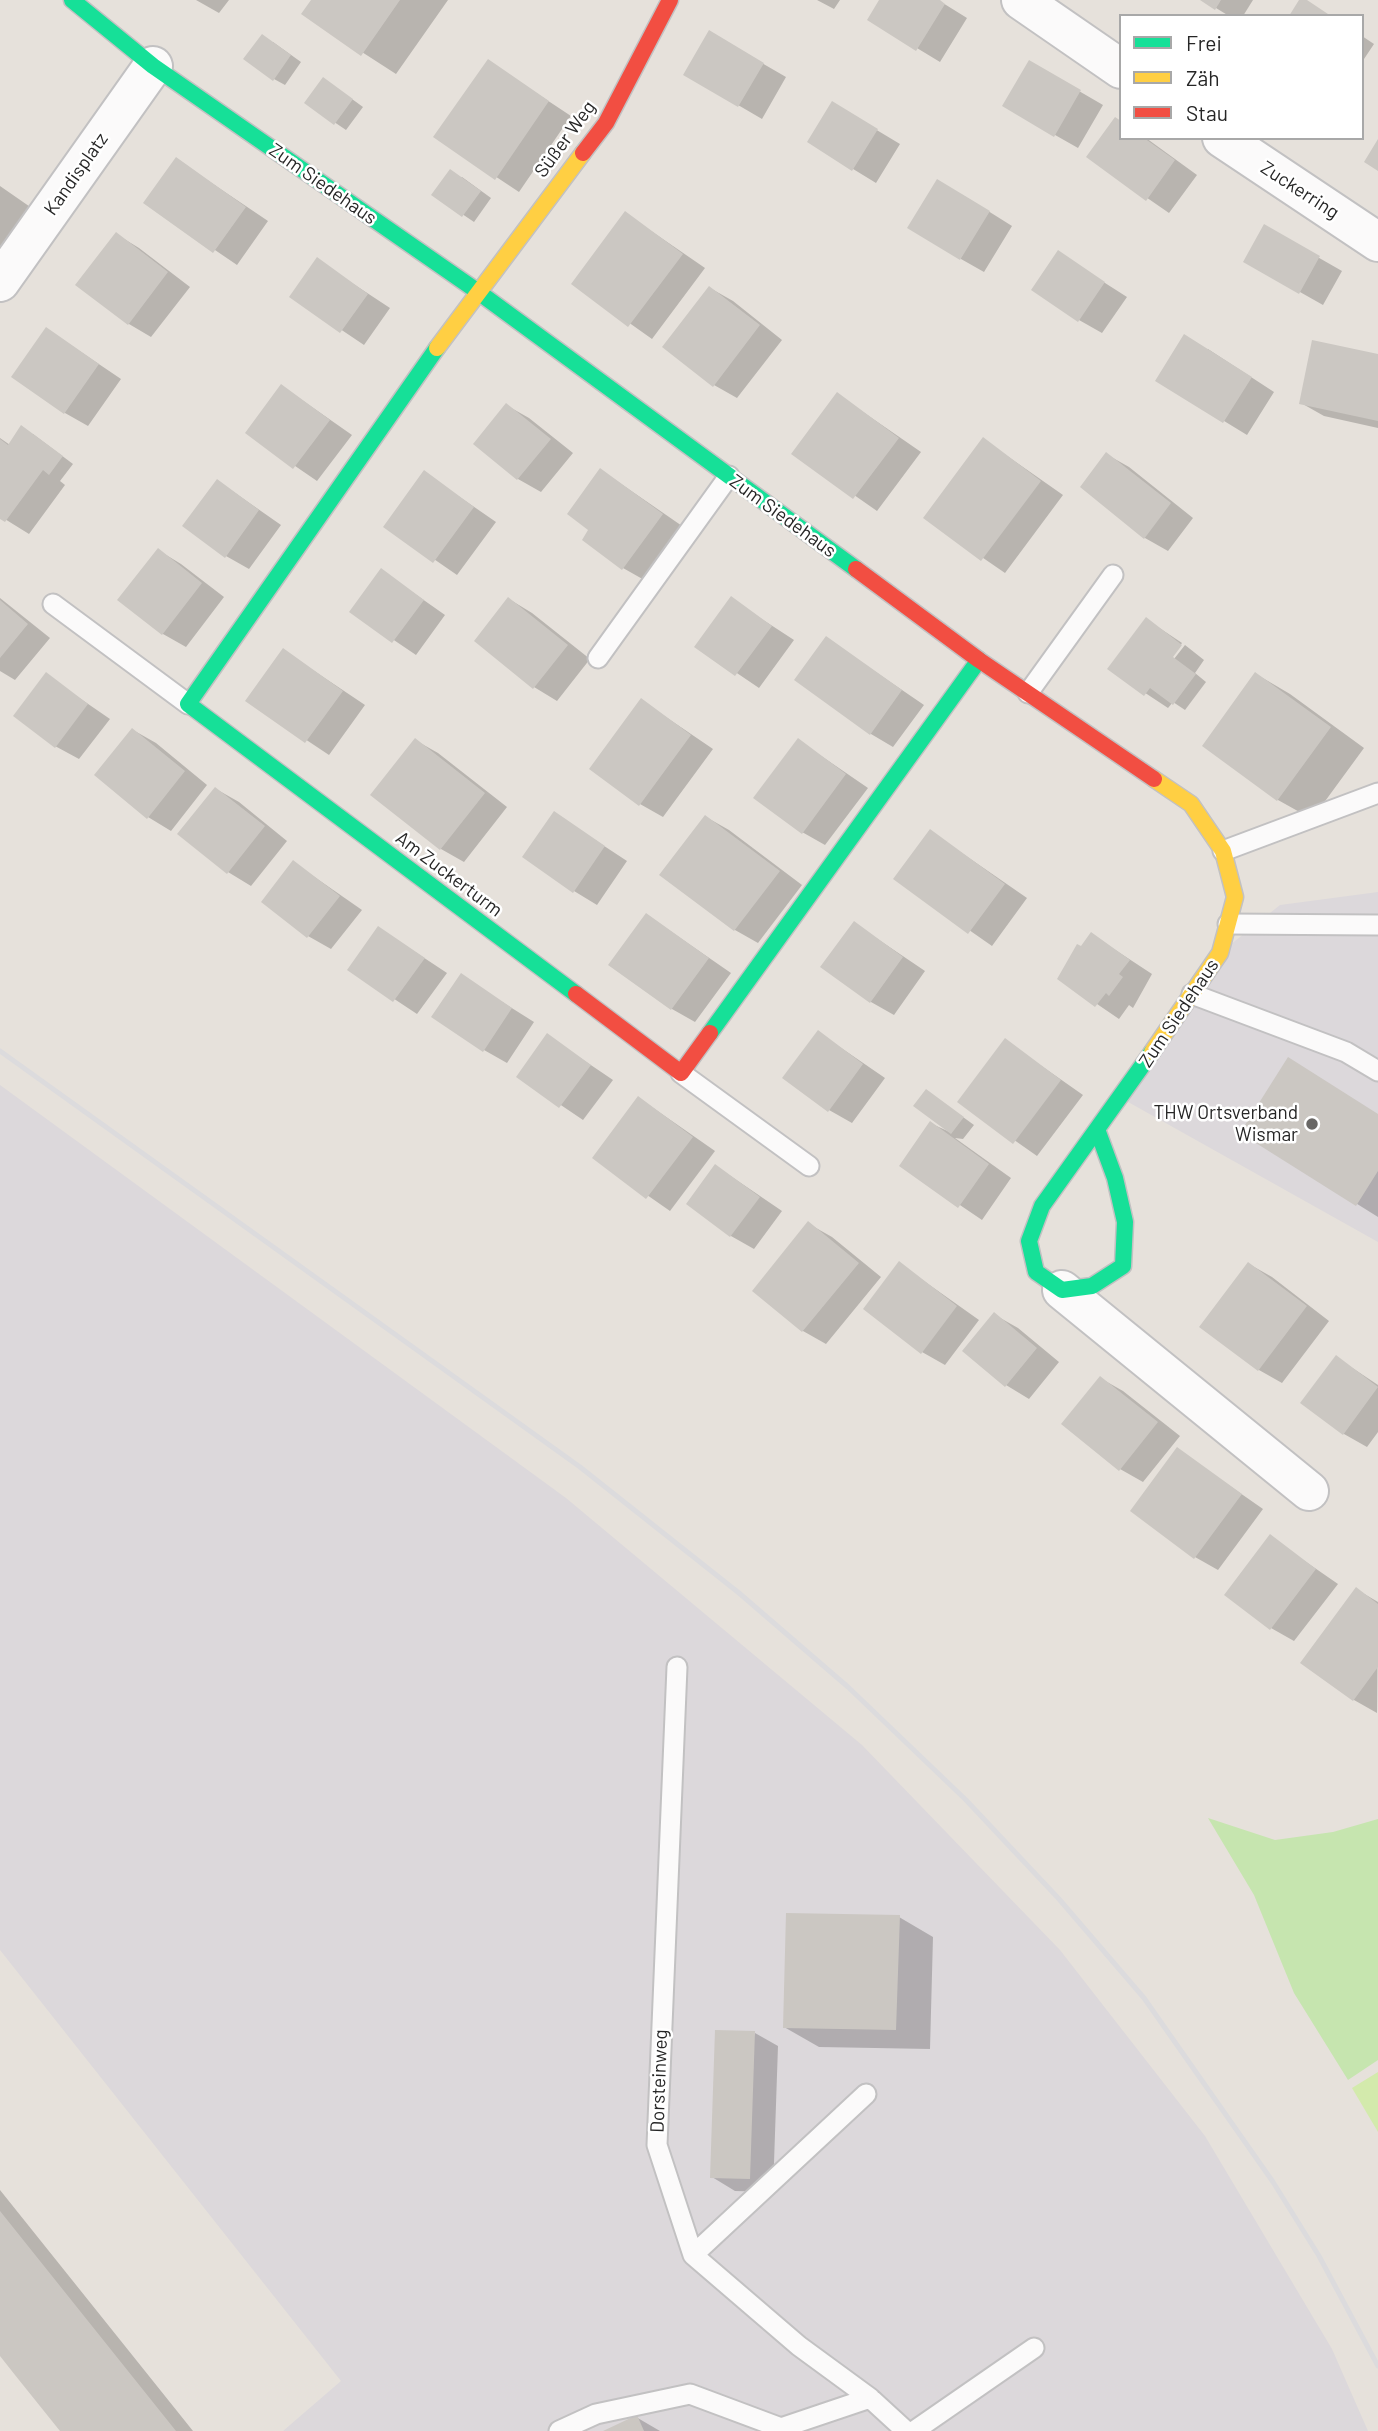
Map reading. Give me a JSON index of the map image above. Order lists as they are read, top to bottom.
{
  "streets": {
    "street": [
      "Süßer Weg",
      "Kandisplatz",
      "Zum Siedehaus",
      "Zuckerring",
      "Am Zuckerturm"
    ],
    "lane": ["Dorsteinweg"]
  },
  "crossings": [
    ["Süßer Weg", "Zum Siedehaus"],
    ["Kandisplatz", "Zum Siedehaus"]
  ],
  "places": ["THW Ortsverband Wismar"],
  "legend": ["Frei", "Zäh", "Stau"]
}
